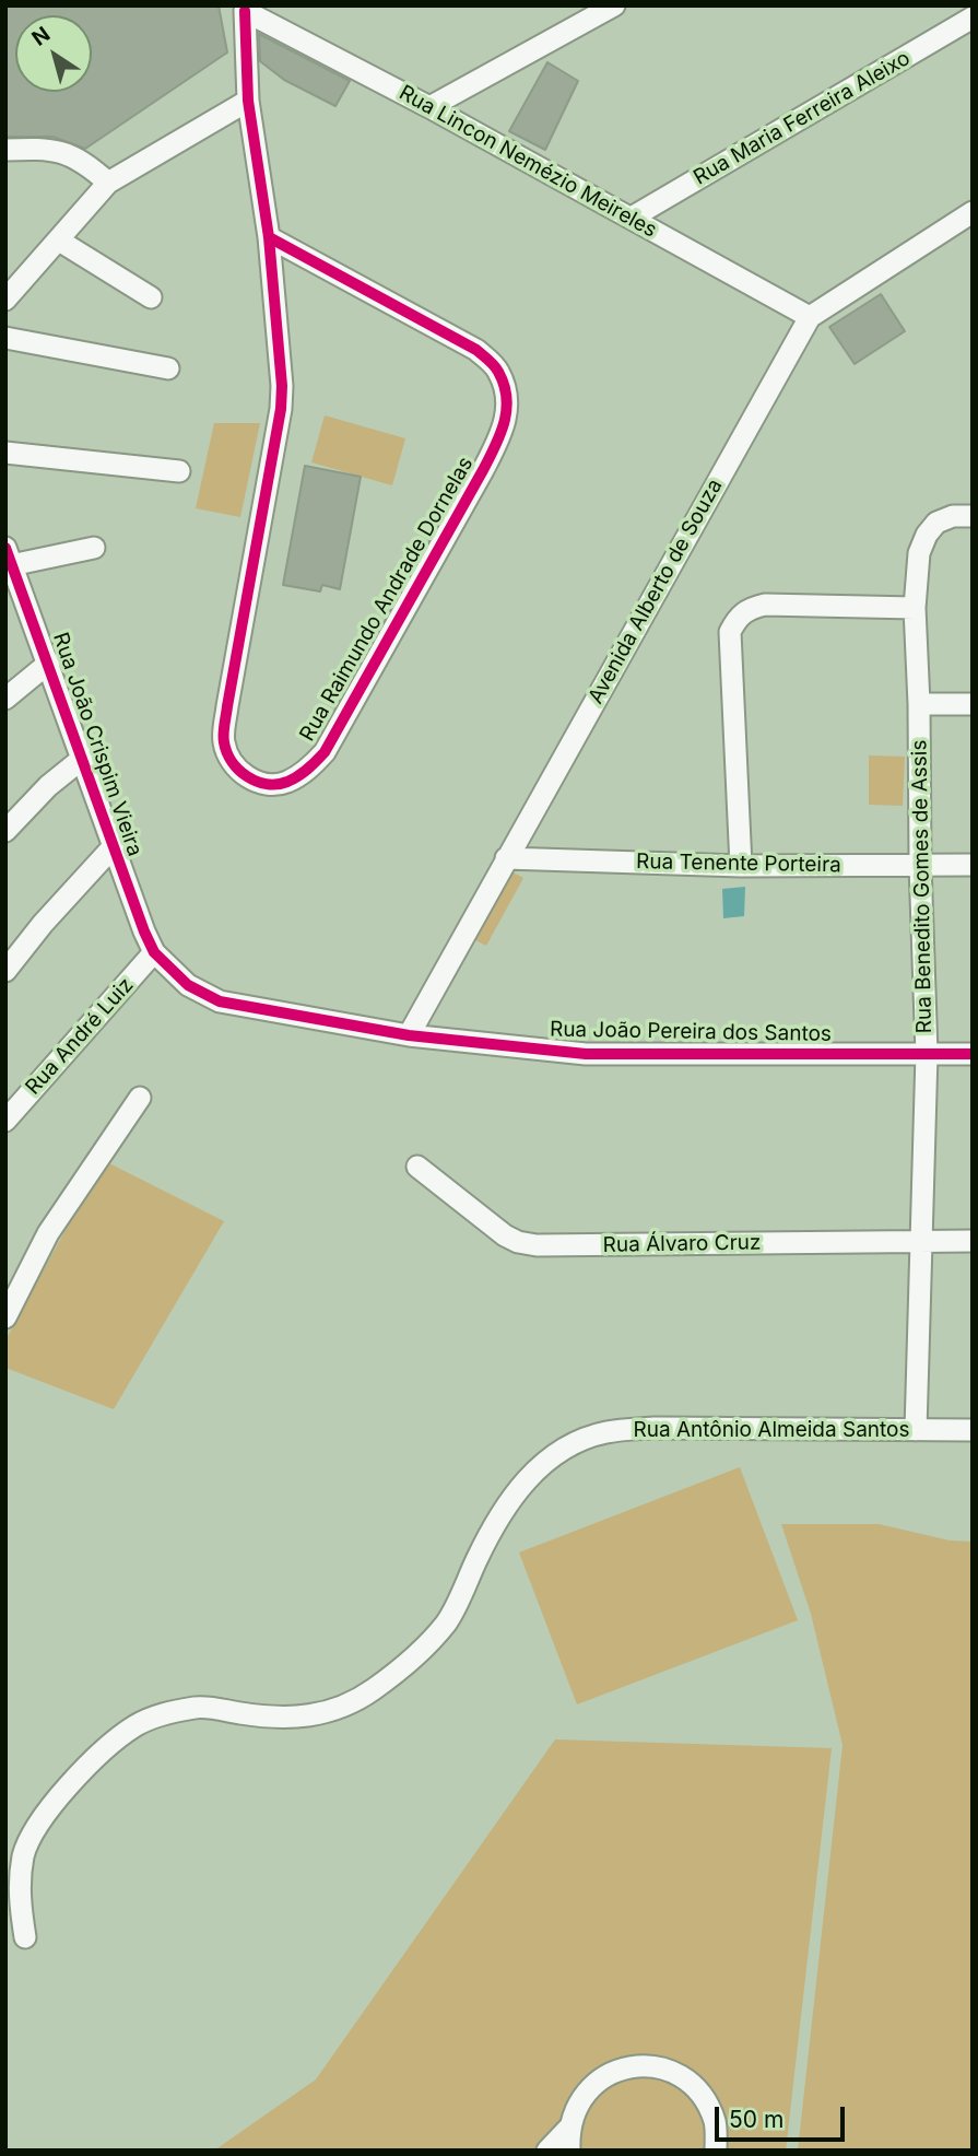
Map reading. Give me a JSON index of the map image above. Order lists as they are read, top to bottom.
{
  "streets": {
    "street": [
      "Rua Maria Ferreira Aleixo",
      "Rua Lincon Nemézio Meireles",
      "Avenida Alberto de Souza",
      "Rua Raimundo Andrade Dornelas",
      "Rua João Crispim Vieira",
      "Rua Tenente Porteira",
      "Rua Benedito Gomes de Assis",
      "Rua João Pereira dos Santos",
      "Rua André Luiz",
      "Rua Álvaro Cruz",
      "Rua Antônio Almeida Santos"
    ]
  },
  "crossings": [
    ["Rua Maria Ferreira Aleixo", "Rua Lincon Nemézio Meireles"],
    ["Rua Lincon Nemézio Meireles", "Avenida Alberto de Souza"],
    ["Rua Lincon Nemézio Meireles", "Rua Raimundo Andrade Dornelas"],
    ["Avenida Alberto de Souza", "Rua Tenente Porteira"],
    ["Avenida Alberto de Souza", "Rua João Pereira dos Santos"],
    ["Rua João Crispim Vieira", "Rua João Pereira dos Santos"],
    ["Rua João Crispim Vieira", "Rua André Luiz"],
    ["Rua Tenente Porteira", "Rua Benedito Gomes de Assis"],
    ["Rua Benedito Gomes de Assis", "Rua João Pereira dos Santos"],
    ["Rua Benedito Gomes de Assis", "Rua Álvaro Cruz"],
    ["Rua Benedito Gomes de Assis", "Rua Antônio Almeida Santos"],
    ["Rua João Pereira dos Santos", "Rua André Luiz"]
  ],
  "scale_bar": "50 m",
  "north": "top left"
}
